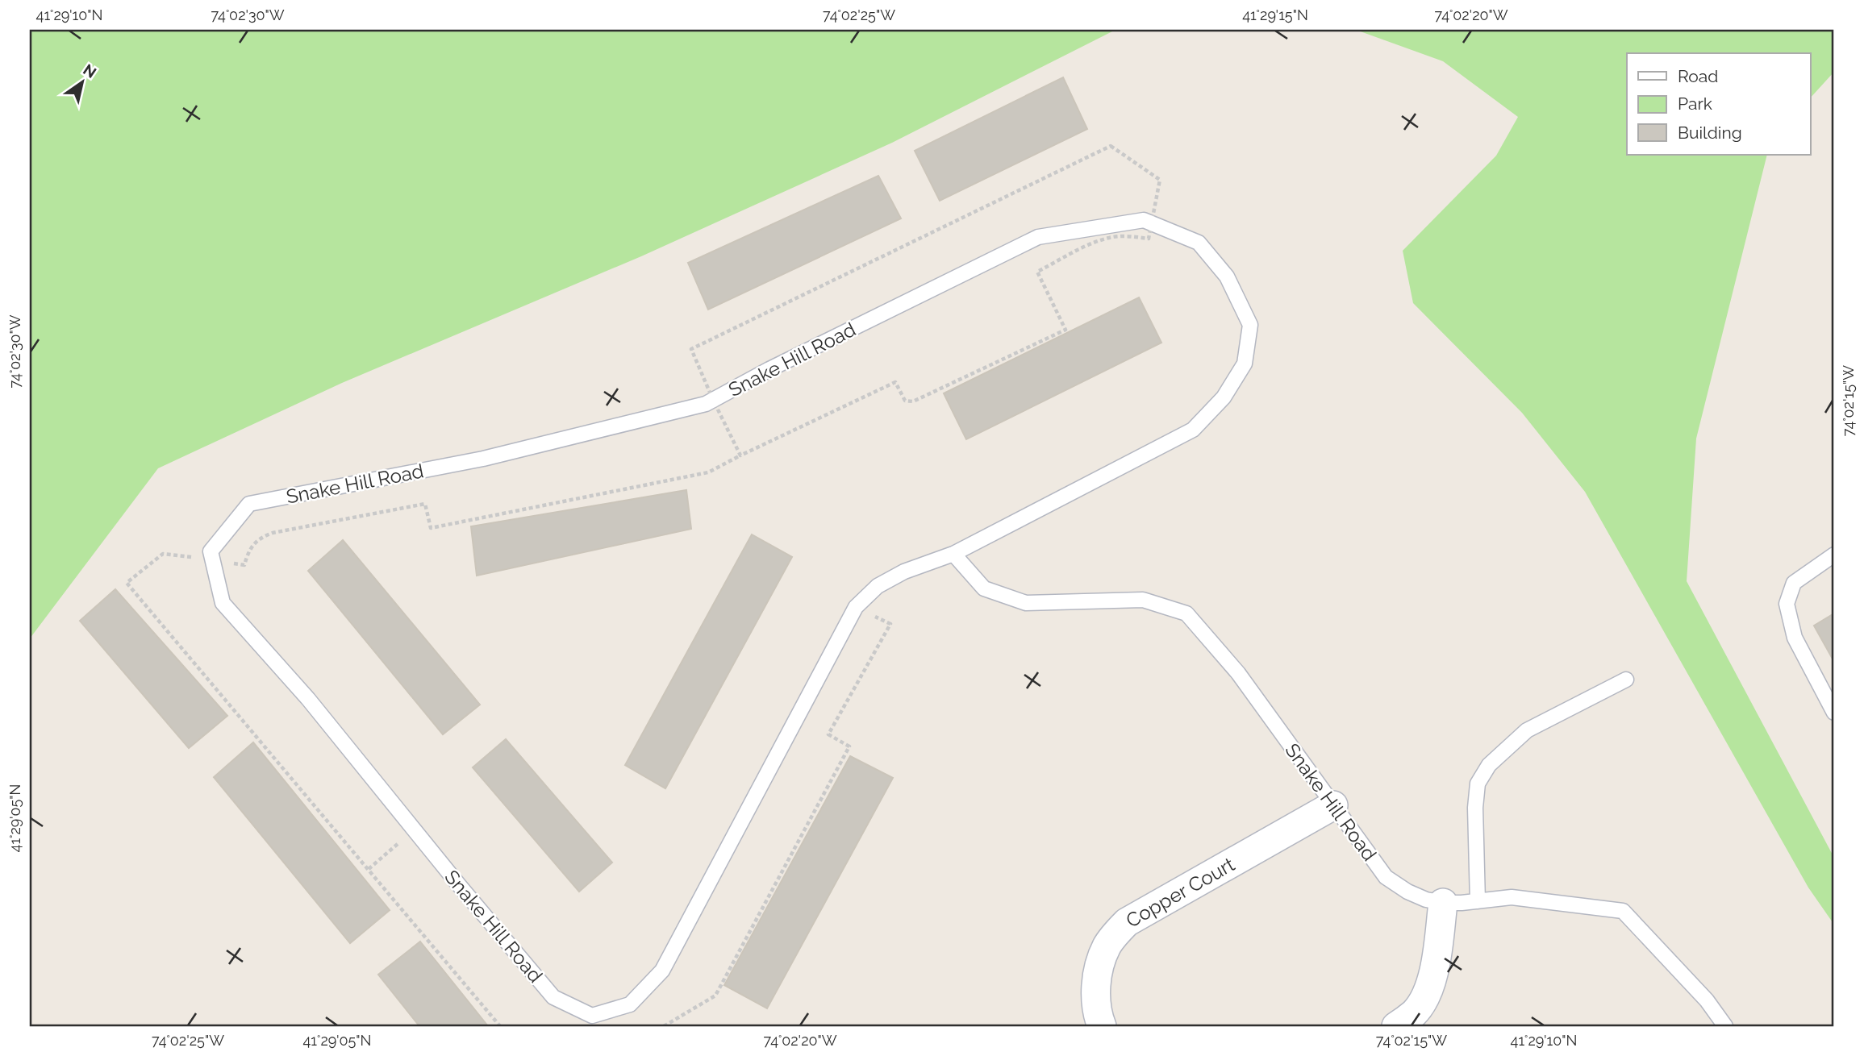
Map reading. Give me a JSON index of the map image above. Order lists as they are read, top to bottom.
{
  "streets": {
    "street": ["Copper Court"],
    "lane": ["Snake Hill Road"]
  },
  "crossings": [
    ["Snake Hill Road", "Copper Court"]
  ],
  "legend": ["Road", "Park", "Building"],
  "north": "top right",
  "coordinates": [
    "41°29'10\"N",
    "74°02'30\"W",
    "74°02'25\"W",
    "41°29'15\"N",
    "74°02'20\"W",
    "74°02'15\"W",
    "41°29'05\"N"
  ]
}
